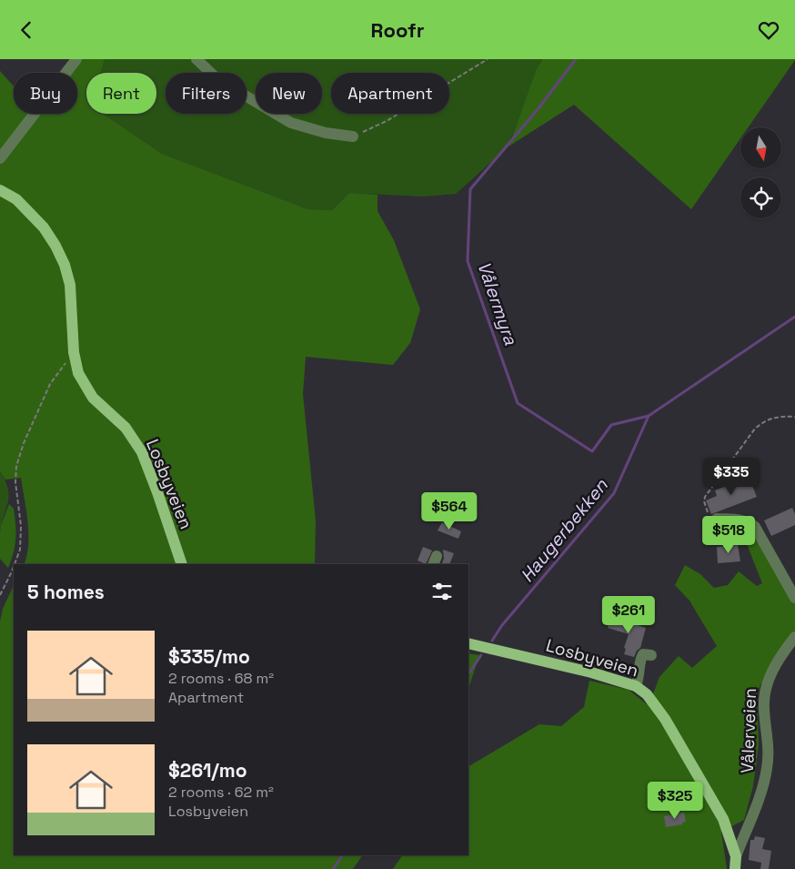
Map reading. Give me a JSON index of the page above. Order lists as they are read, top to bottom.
{
  "streets": {
    "main road": ["Losbyveien"],
    "street": ["Vålerveien"]
  },
  "crossings": [
    ["Losbyveien", "Vålerveien"]
  ],
  "water": ["Vålermyra", "Haugerbekken"],
  "north": "bottom",
  "page": {
    "header": "Roofr",
    "chip": [
      "Buy",
      "Rent",
      "Filters",
      "New",
      "Apartment"
    ],
    "price": [
      "$335",
      "$564",
      "$518",
      "$261",
      "$325"
    ],
    "heading": "5 homes",
    "list": [
      {
        "name": "$335/mo",
        "note": "2 rooms · 68 m² · Apartment"
      },
      {
        "name": "$261/mo",
        "note": "2 rooms · 62 m² · Losbyveien"
      }
    ]
  }
}
